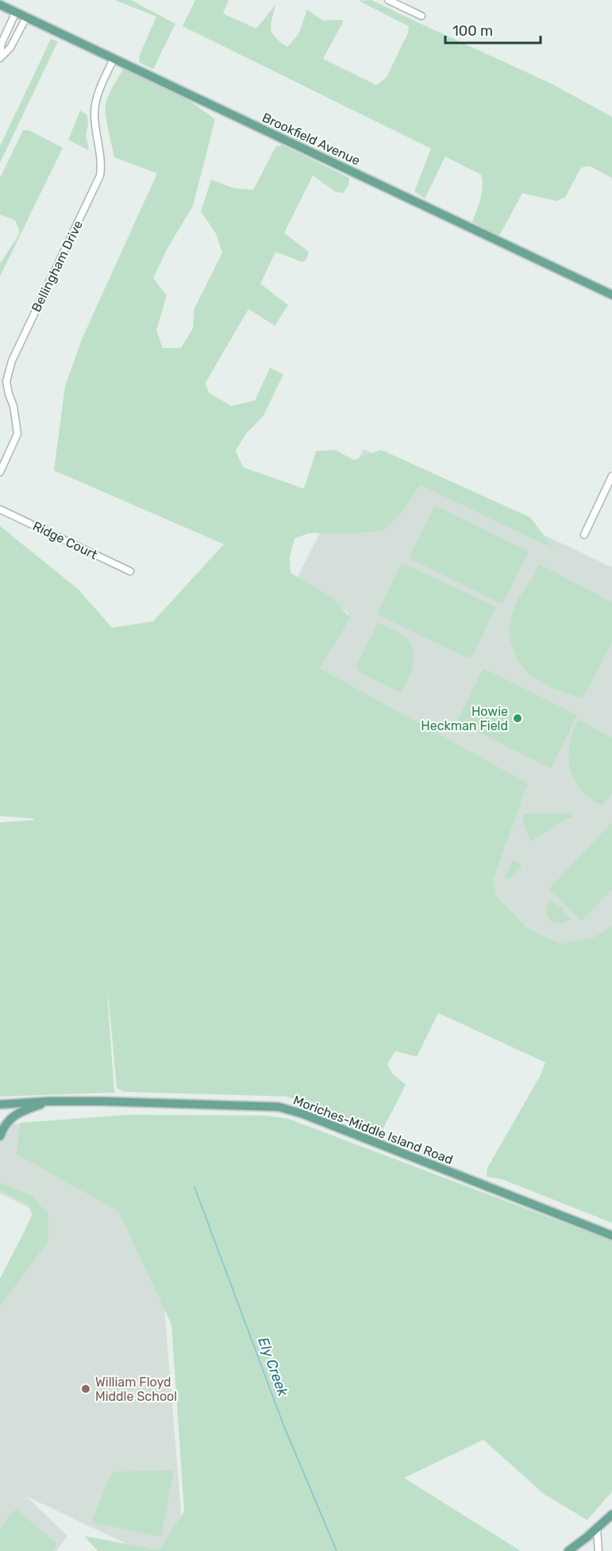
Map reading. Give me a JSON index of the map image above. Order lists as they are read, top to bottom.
{
  "streets": {
    "main road": ["Brookfield Avenue", "Moriches-Middle Island Road"],
    "street": ["Bellingham Drive", "Ridge Court"]
  },
  "crossings": [
    ["Brookfield Avenue", "Bellingham Drive"]
  ],
  "water": ["Ely Creek"],
  "places": ["Howie Heckman Field", "William Floyd Middle School"],
  "scale_bar": "100 m"
}
